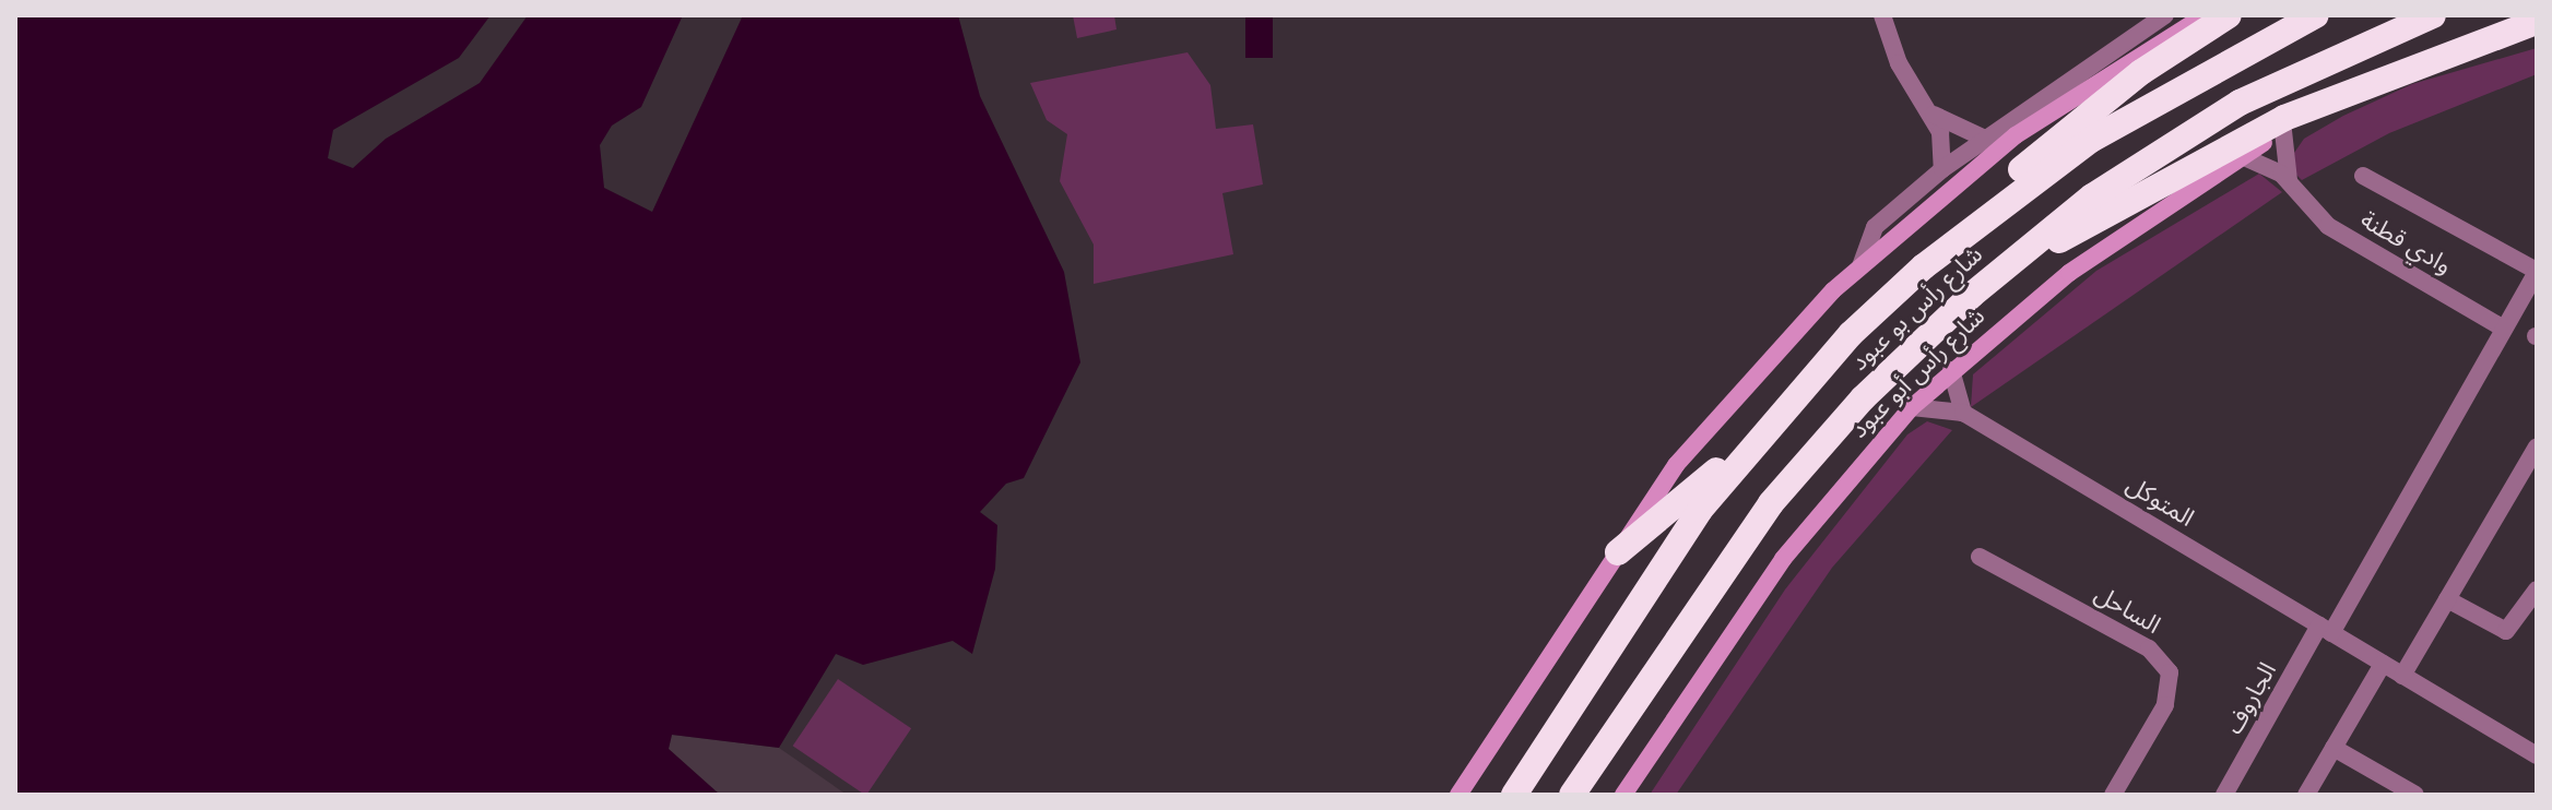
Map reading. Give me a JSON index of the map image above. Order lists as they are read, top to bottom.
{
  "streets": {
    "highway": ["شارع رأس بو عبود"],
    "street": [
      "وادي قطنة",
      "شارع رأس أبو عبود",
      "المتوكل",
      "الساحل",
      "الجاروف"
    ]
  },
  "crossings": [
    ["وادي قطنة", "شارع رأس أبو عبود"],
    ["شارع رأس أبو عبود", "المتوكل"],
    ["المتوكل", "الجاروف"]
  ]
}
